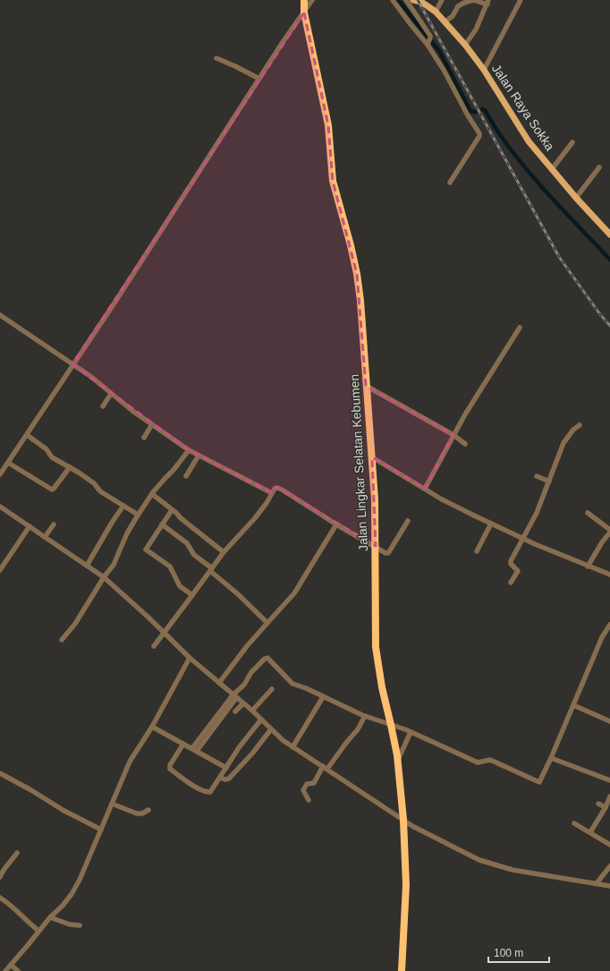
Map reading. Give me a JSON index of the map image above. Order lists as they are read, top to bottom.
{
  "streets": {
    "highway": ["Jalan Lingkar Selatan Kebumen"],
    "main road": ["Jalan Raya Sokka"]
  },
  "scale_bar": "100 m"
}
